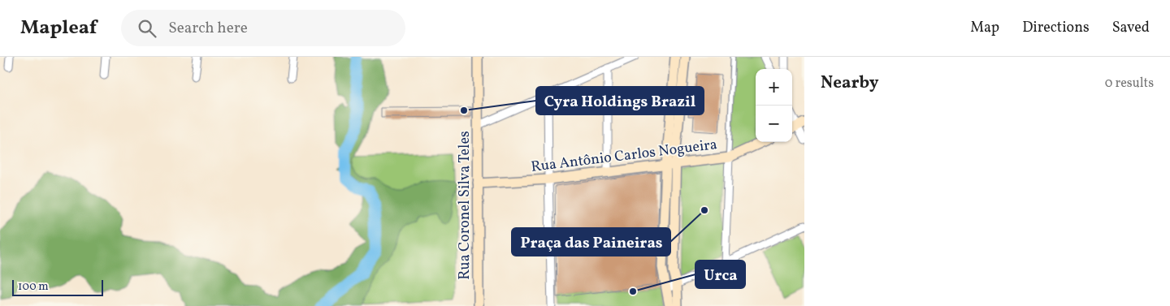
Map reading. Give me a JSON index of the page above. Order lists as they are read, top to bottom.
{
  "streets": {
    "street": ["Rua Antônio Carlos Nogueira", "Rua Coronel Silva Teles"]
  },
  "crossings": [
    ["Rua Antônio Carlos Nogueira", "Rua Coronel Silva Teles"]
  ],
  "places": ["Cyra Holdings Brazil", "Praça das Paineiras", "Urca"],
  "scale_bar": "100 m",
  "page": {
    "header": "Mapleaf",
    "search": "Search here",
    "nav": ["Map", "Directions", "Saved"],
    "heading": ["Nearby", "0 results"],
    "map_buttons": ["+", "−"],
    "scale": "100 m"
  }
}
